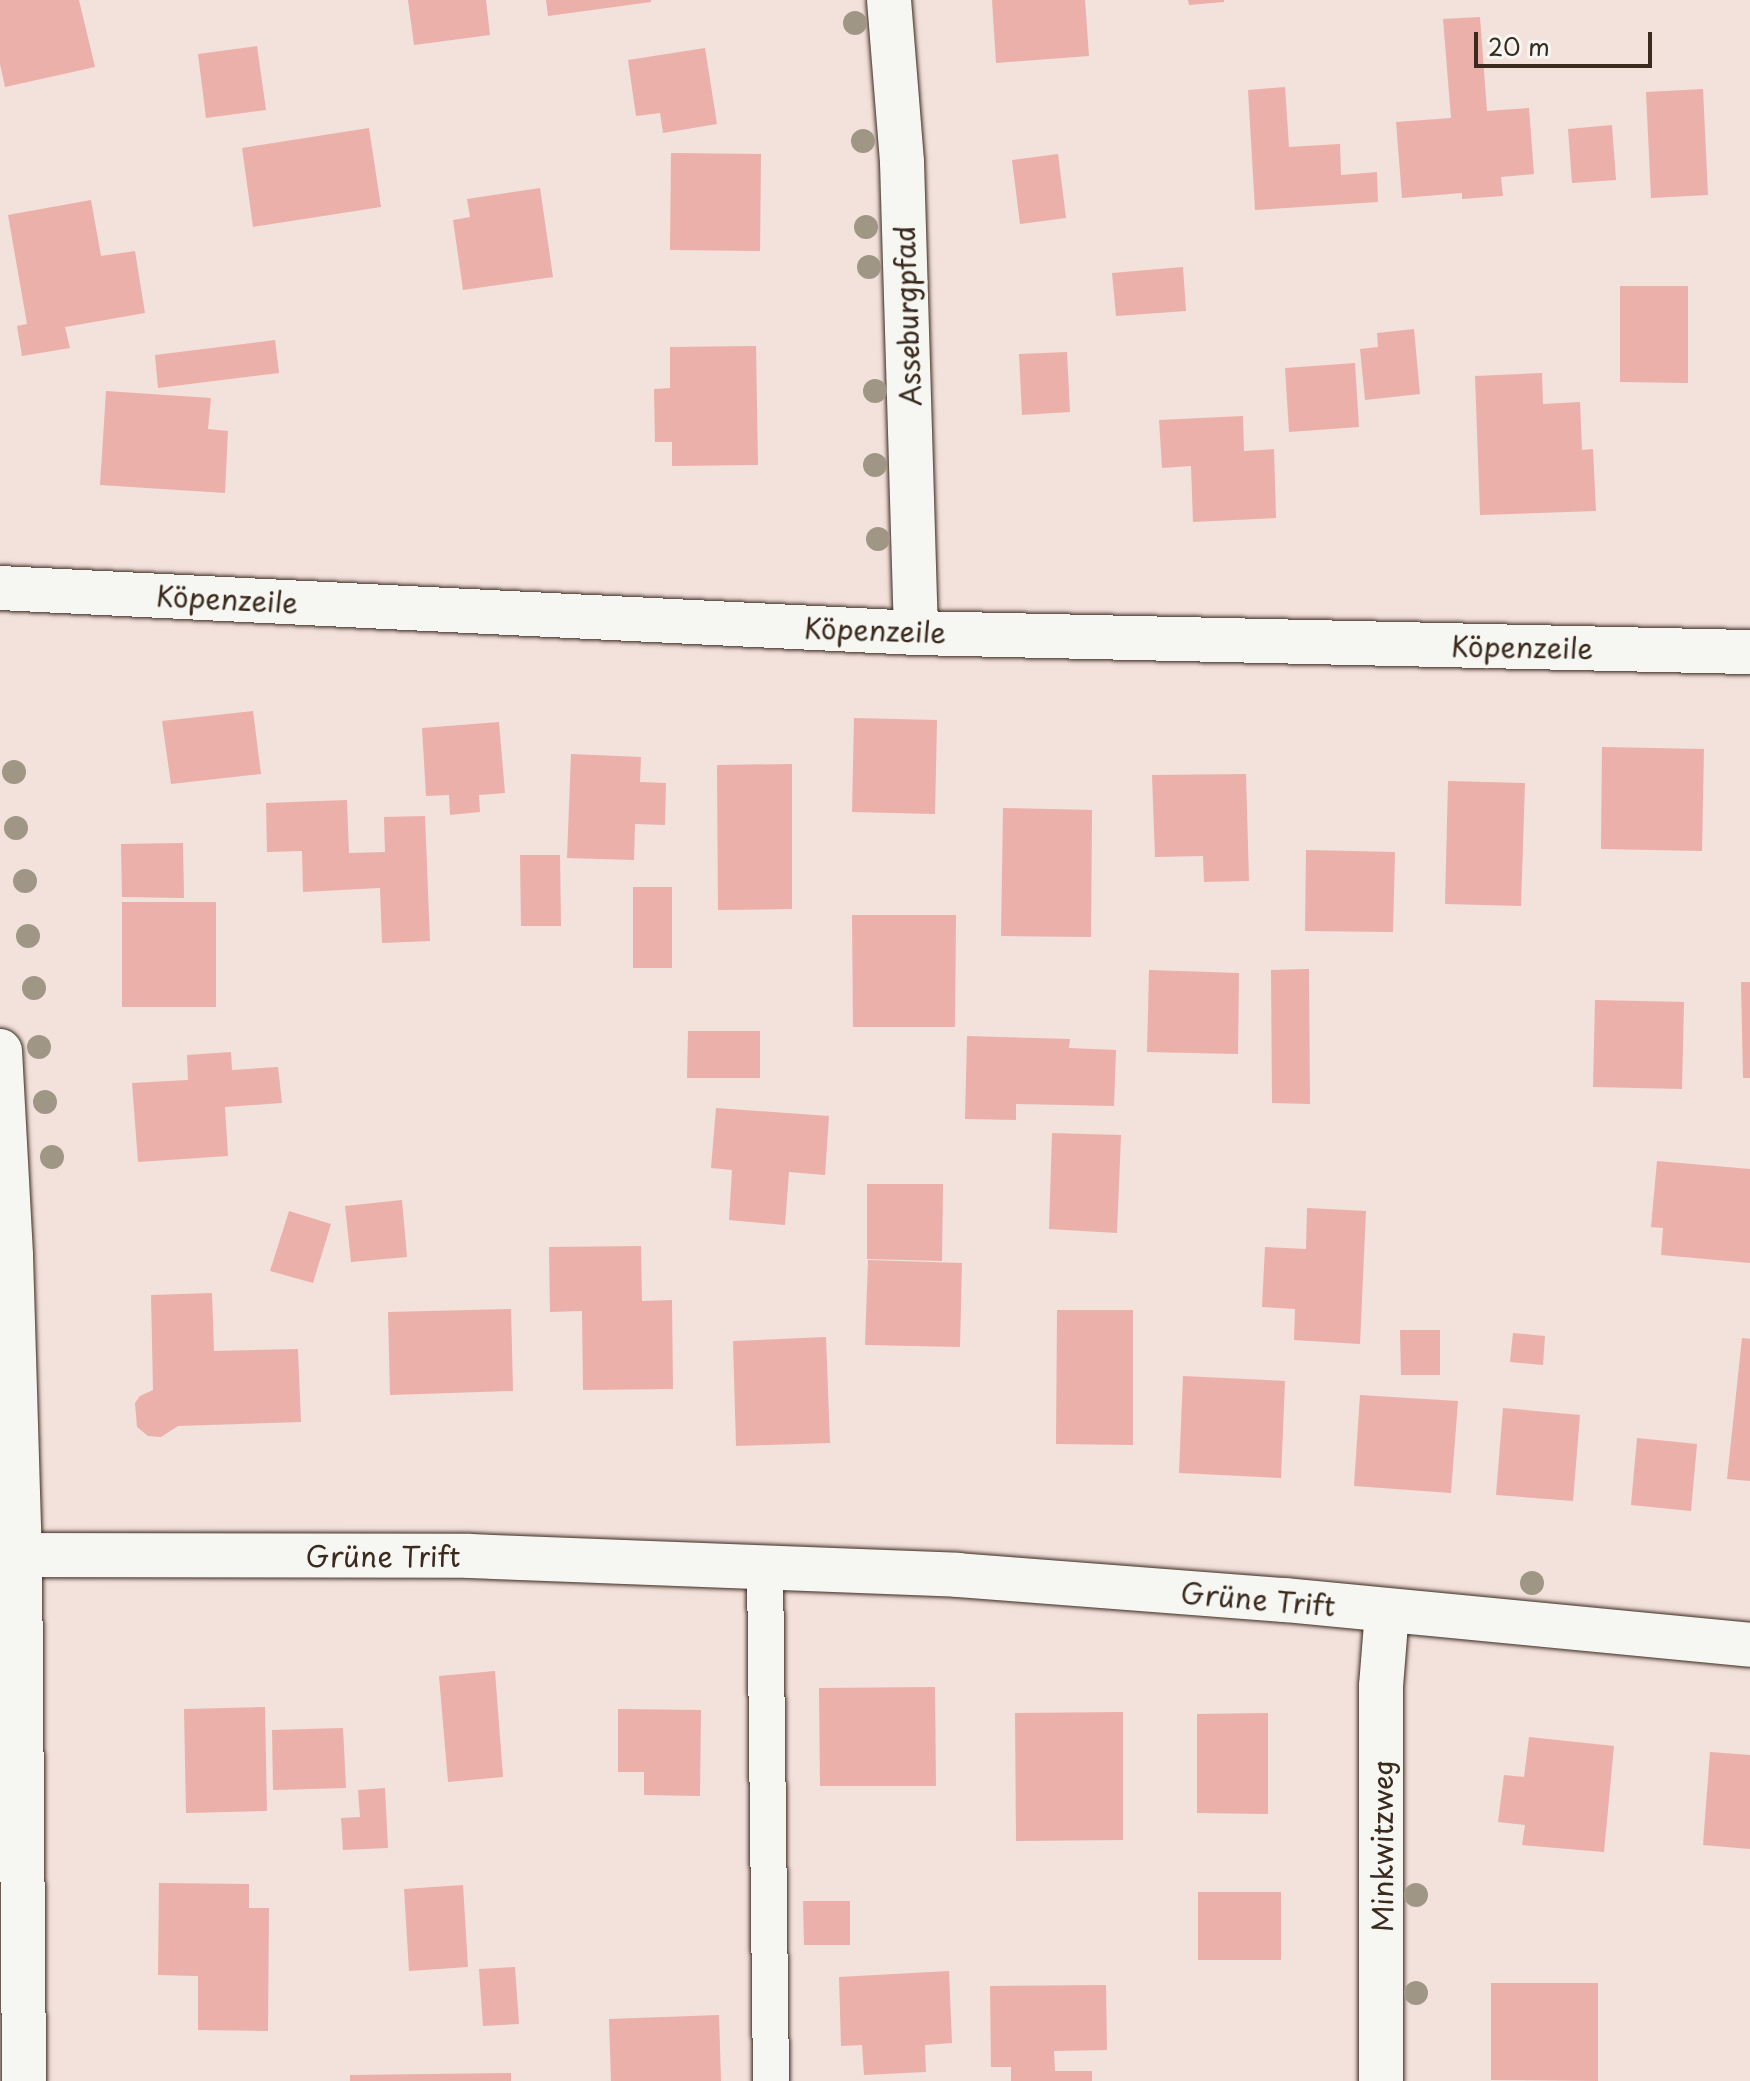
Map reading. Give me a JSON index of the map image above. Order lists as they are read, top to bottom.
{
  "streets": {
    "street": [
      "Asseburgpfad",
      "Köpenzeile",
      "Grüne Trift",
      "Minkwitzweg"
    ]
  },
  "crossings": [
    ["Asseburgpfad", "Köpenzeile"],
    ["Grüne Trift", "Minkwitzweg"]
  ],
  "scale_bar": "20 m"
}
